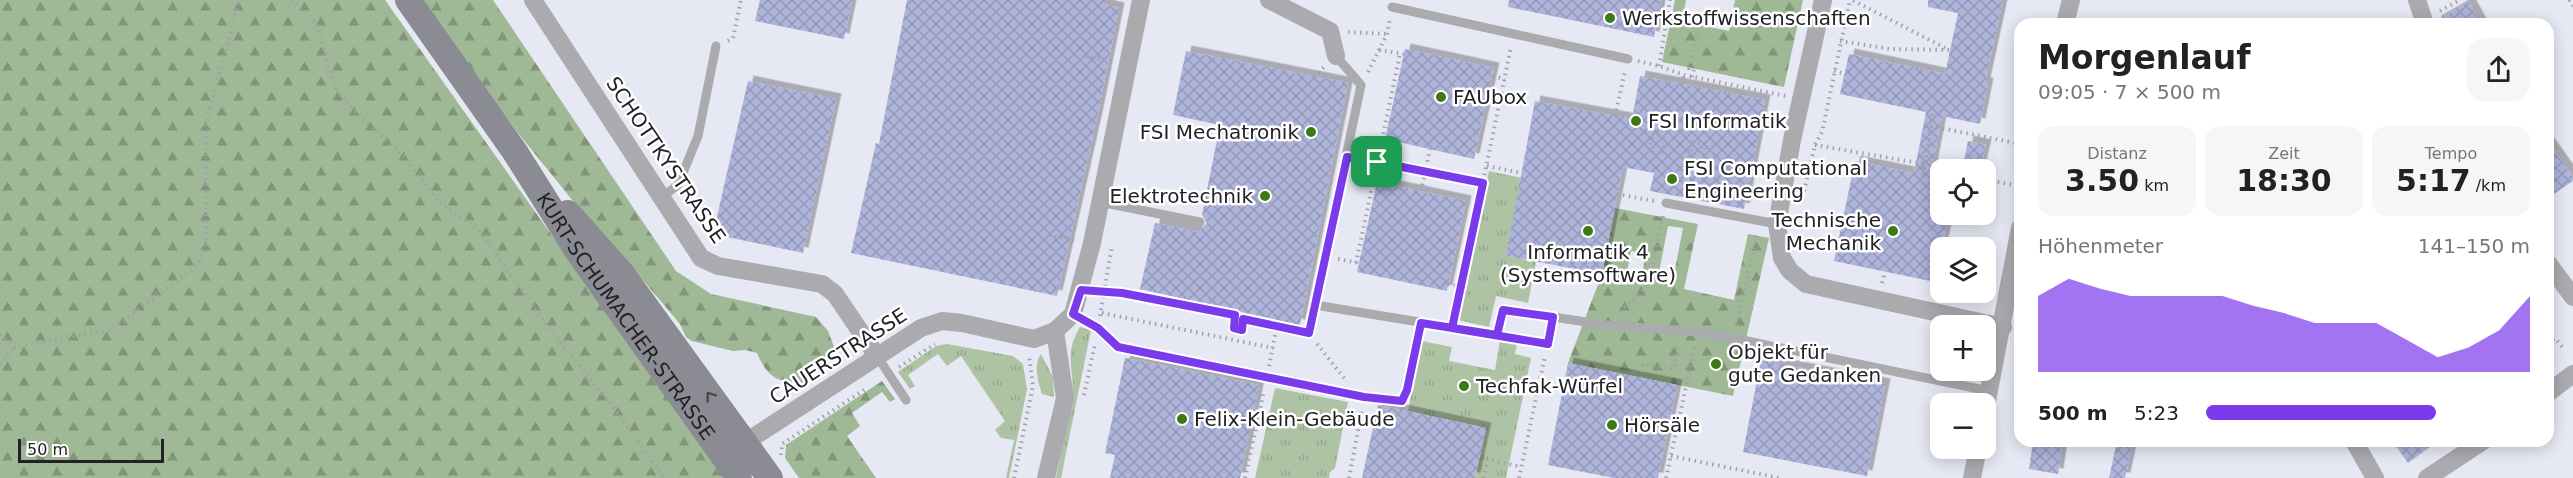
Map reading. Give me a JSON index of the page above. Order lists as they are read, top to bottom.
{
  "streets": {
    "main road": ["KURT-SCHUMACHER-STRASSE"],
    "street": ["SCHOTTKYSTRASSE", "CAUERSTRASSE"]
  },
  "crossings": [
    ["SCHOTTKYSTRASSE", "CAUERSTRASSE"],
    ["KURT-SCHUMACHER-STRASSE", "CAUERSTRASSE"]
  ],
  "places": [
    "Werkstoffwissenschaften",
    "FAUbox",
    "FSI Informatik",
    "FSI Mechatronik",
    "FSI Computational Engineering",
    "Elektrotechnik",
    "Informatik 4 (Systemsoftware)",
    "Technische Mechanik",
    "Objekt für gute Gedanken",
    "Techfak-Würfel",
    "Felix-Klein-Gebäude",
    "Hörsäle"
  ],
  "scale_bar": "50 m",
  "page": {
    "heading": ["Morgenlauf", "09:05 · 7 × 500 m"],
    "stats": [
      ["Distanz", "3.50 km"],
      ["Zeit", "18:30"],
      ["Tempo", "5:17 /km"]
    ],
    "map_buttons": ["+", "−"],
    "chart": ["Höhenmeter", "141–150 m"],
    "list": [
      {
        "name": "500 m",
        "note": "5:23"
      }
    ],
    "scale": "50 m"
  }
}
